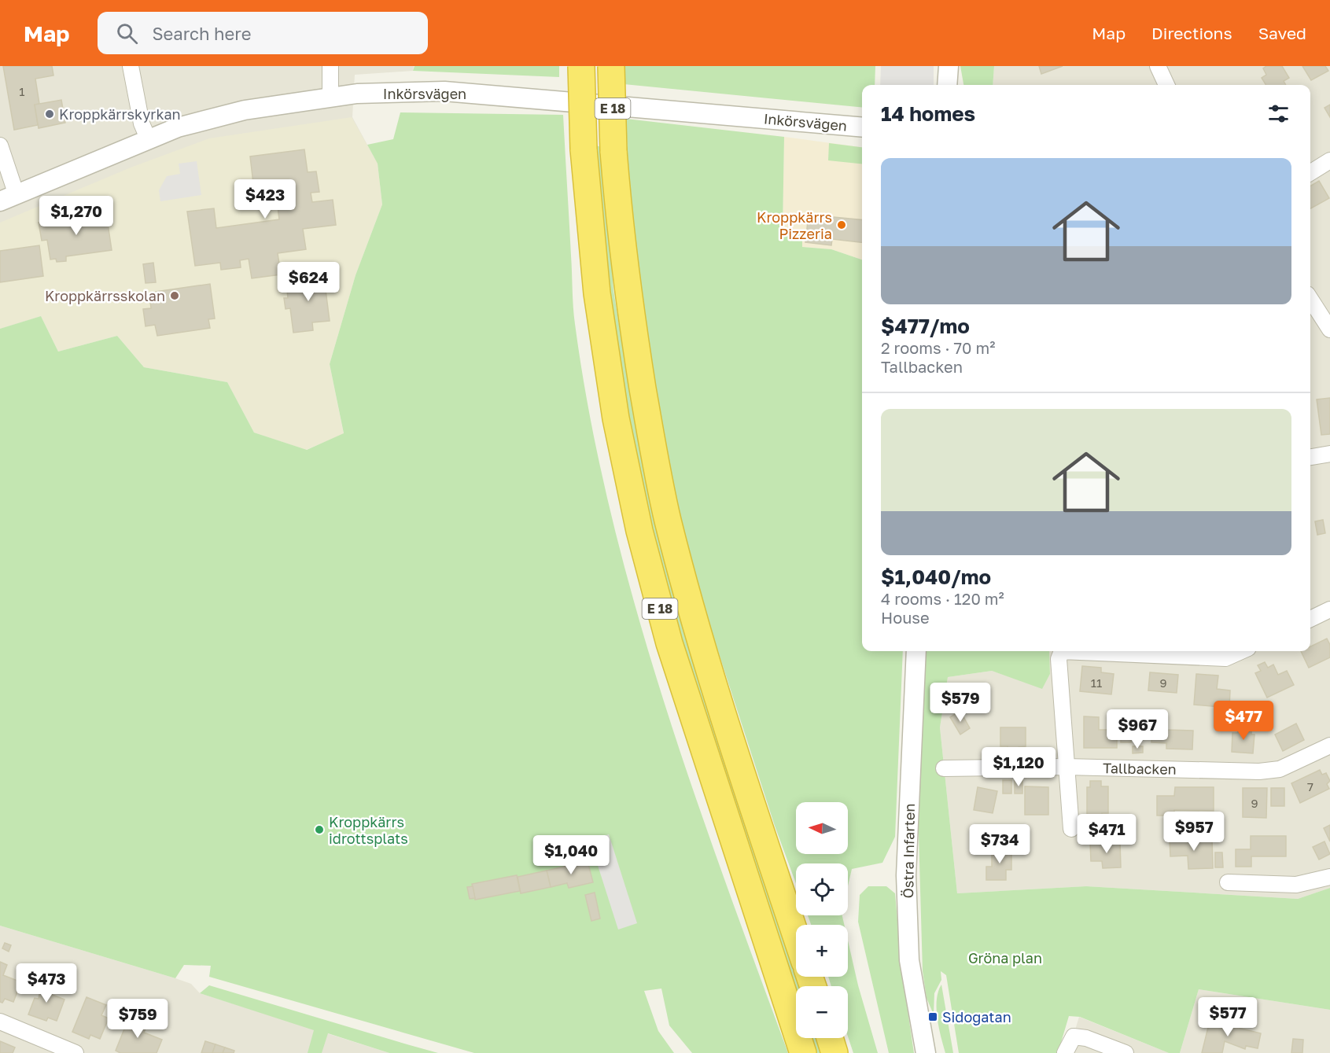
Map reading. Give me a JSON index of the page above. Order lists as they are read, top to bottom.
{
  "streets": {
    "highway": ["E 18"],
    "street": ["Inkörsvägen", "Tallbacken", "Östra Infarten"]
  },
  "parks": ["Gröna plan"],
  "places": {
    "other": [
      "Kroppkärrskyrkan",
      "Kroppkärrs Pizzeria",
      "Kroppkärrsskolan",
      "Kroppkärrs idrottsplats"
    ],
    "transit": ["Sidogatan"]
  },
  "house_numbers": [
    "1",
    "11",
    "9",
    "7",
    "9"
  ],
  "north": "left",
  "page": {
    "header": "Map",
    "search": "Search here",
    "nav": ["Map", "Directions", "Saved"],
    "heading": "14 homes",
    "list": [
      {
        "name": "$477/mo",
        "note": "2 rooms · 70 m² · Tallbacken"
      },
      {
        "name": "$1,040/mo",
        "note": "4 rooms · 120 m² · House"
      }
    ],
    "price": [
      "$423",
      "$1,270",
      "$624",
      "$579",
      "$477",
      "$967",
      "$1,120",
      "$957",
      "$471",
      "$734",
      "$1,040",
      "$473",
      "$577",
      "$759"
    ],
    "map_buttons": ["+", "−"]
  }
}
